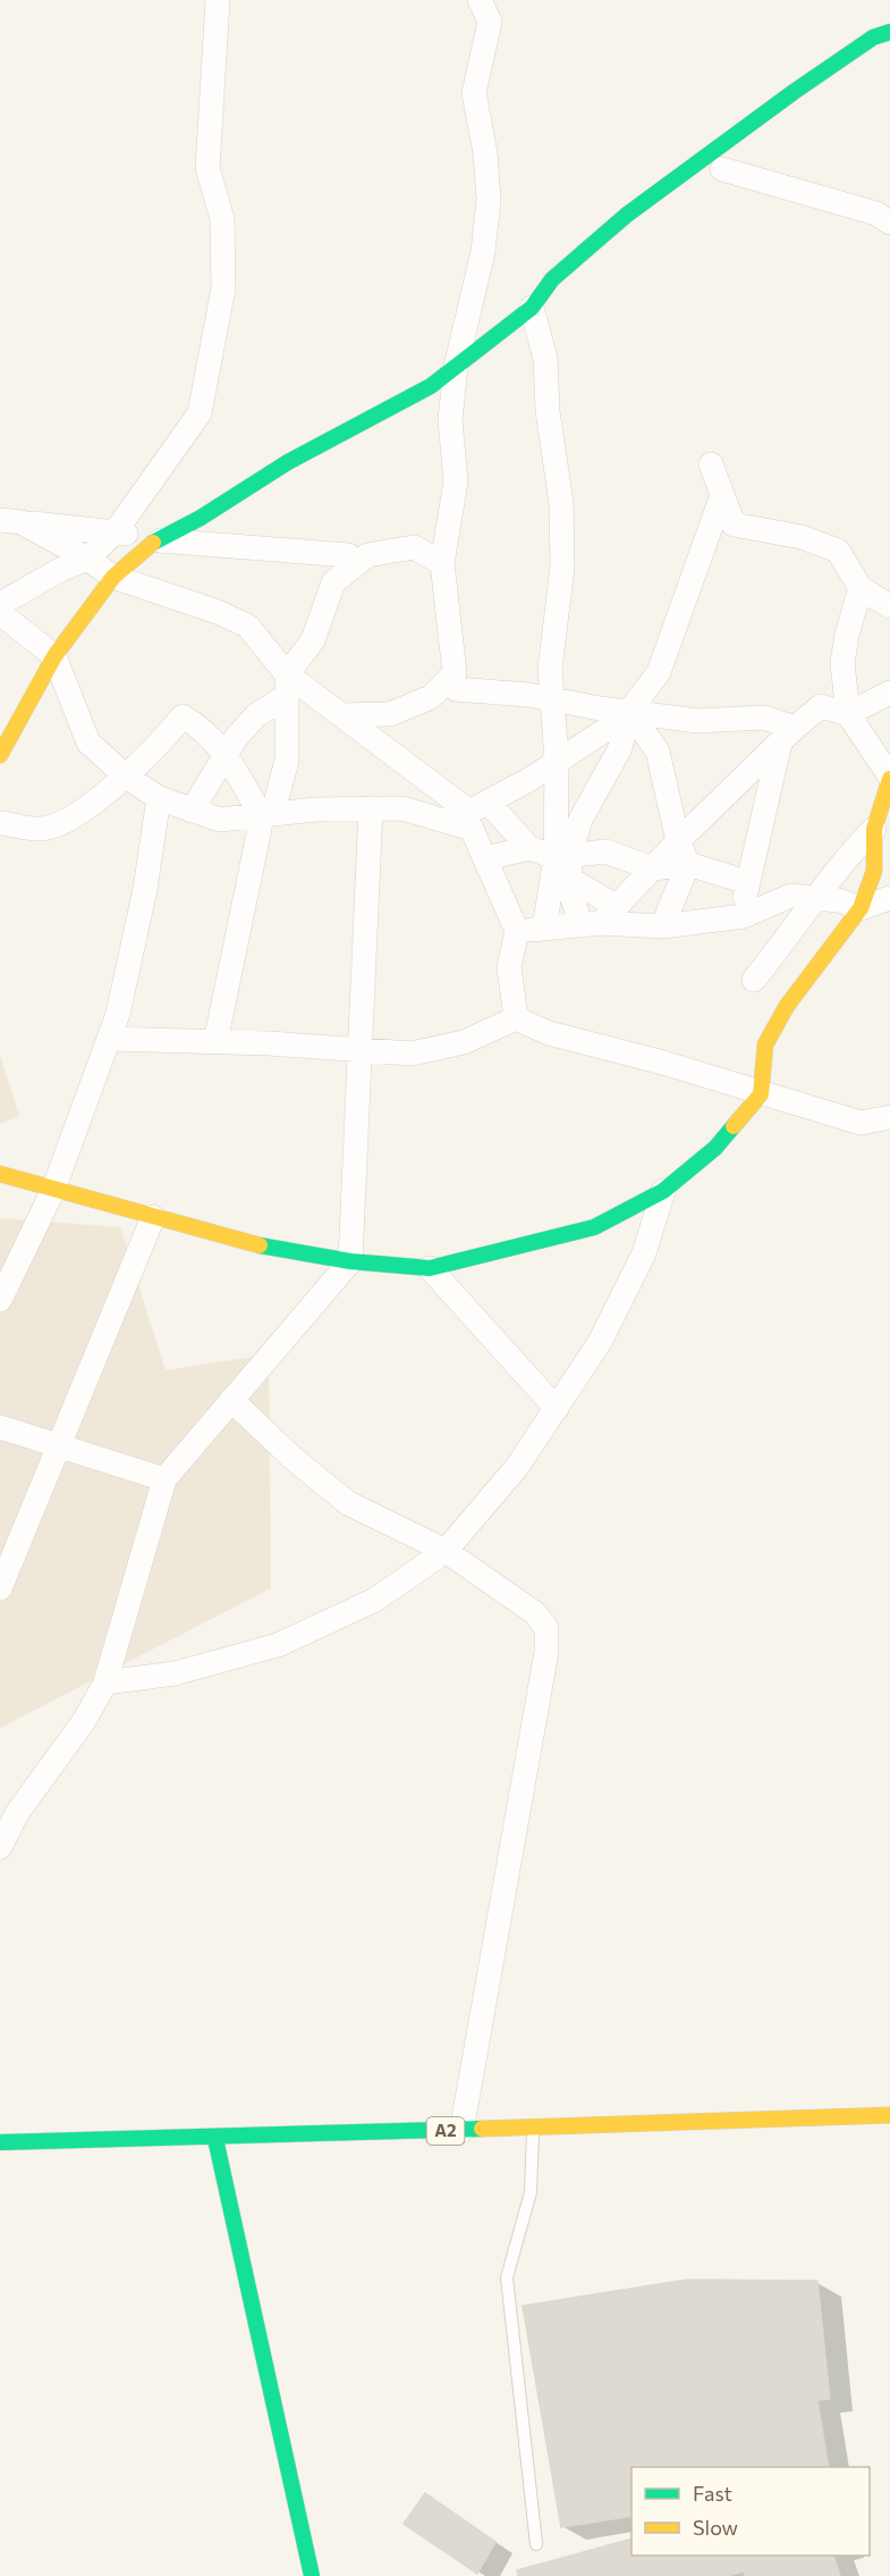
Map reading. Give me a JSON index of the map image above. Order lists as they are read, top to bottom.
{
  "streets": {
    "main road": ["A2"]
  },
  "legend": ["Fast", "Slow"]
}
